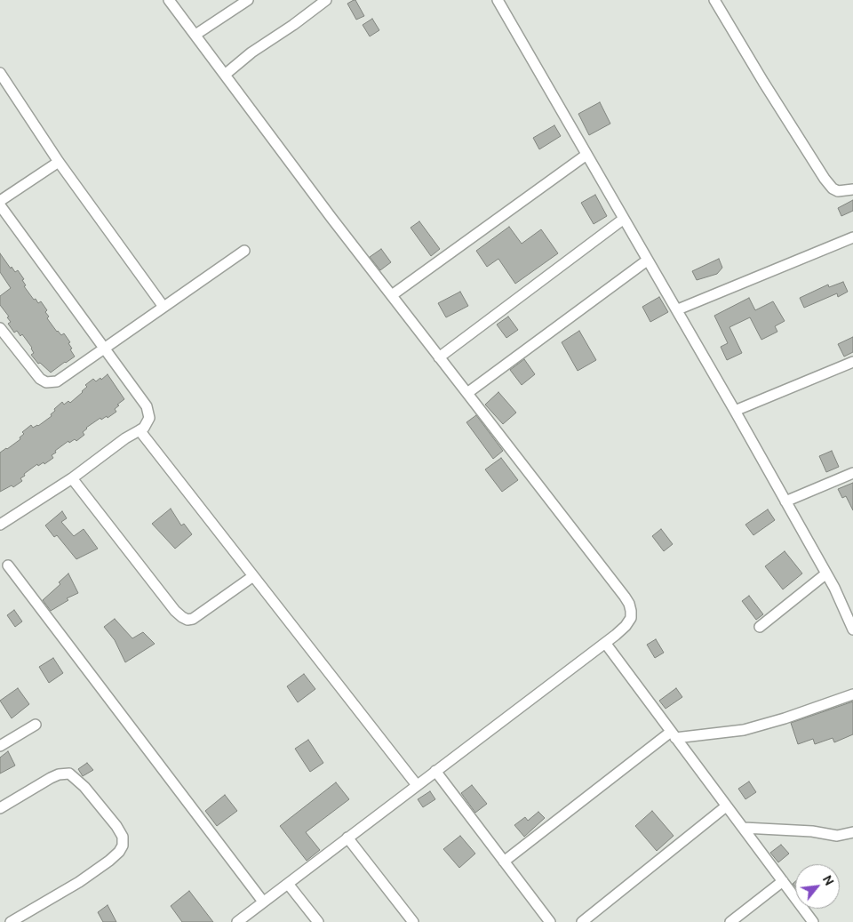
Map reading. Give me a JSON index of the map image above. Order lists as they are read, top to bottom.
{
  "north": "top right"
}
